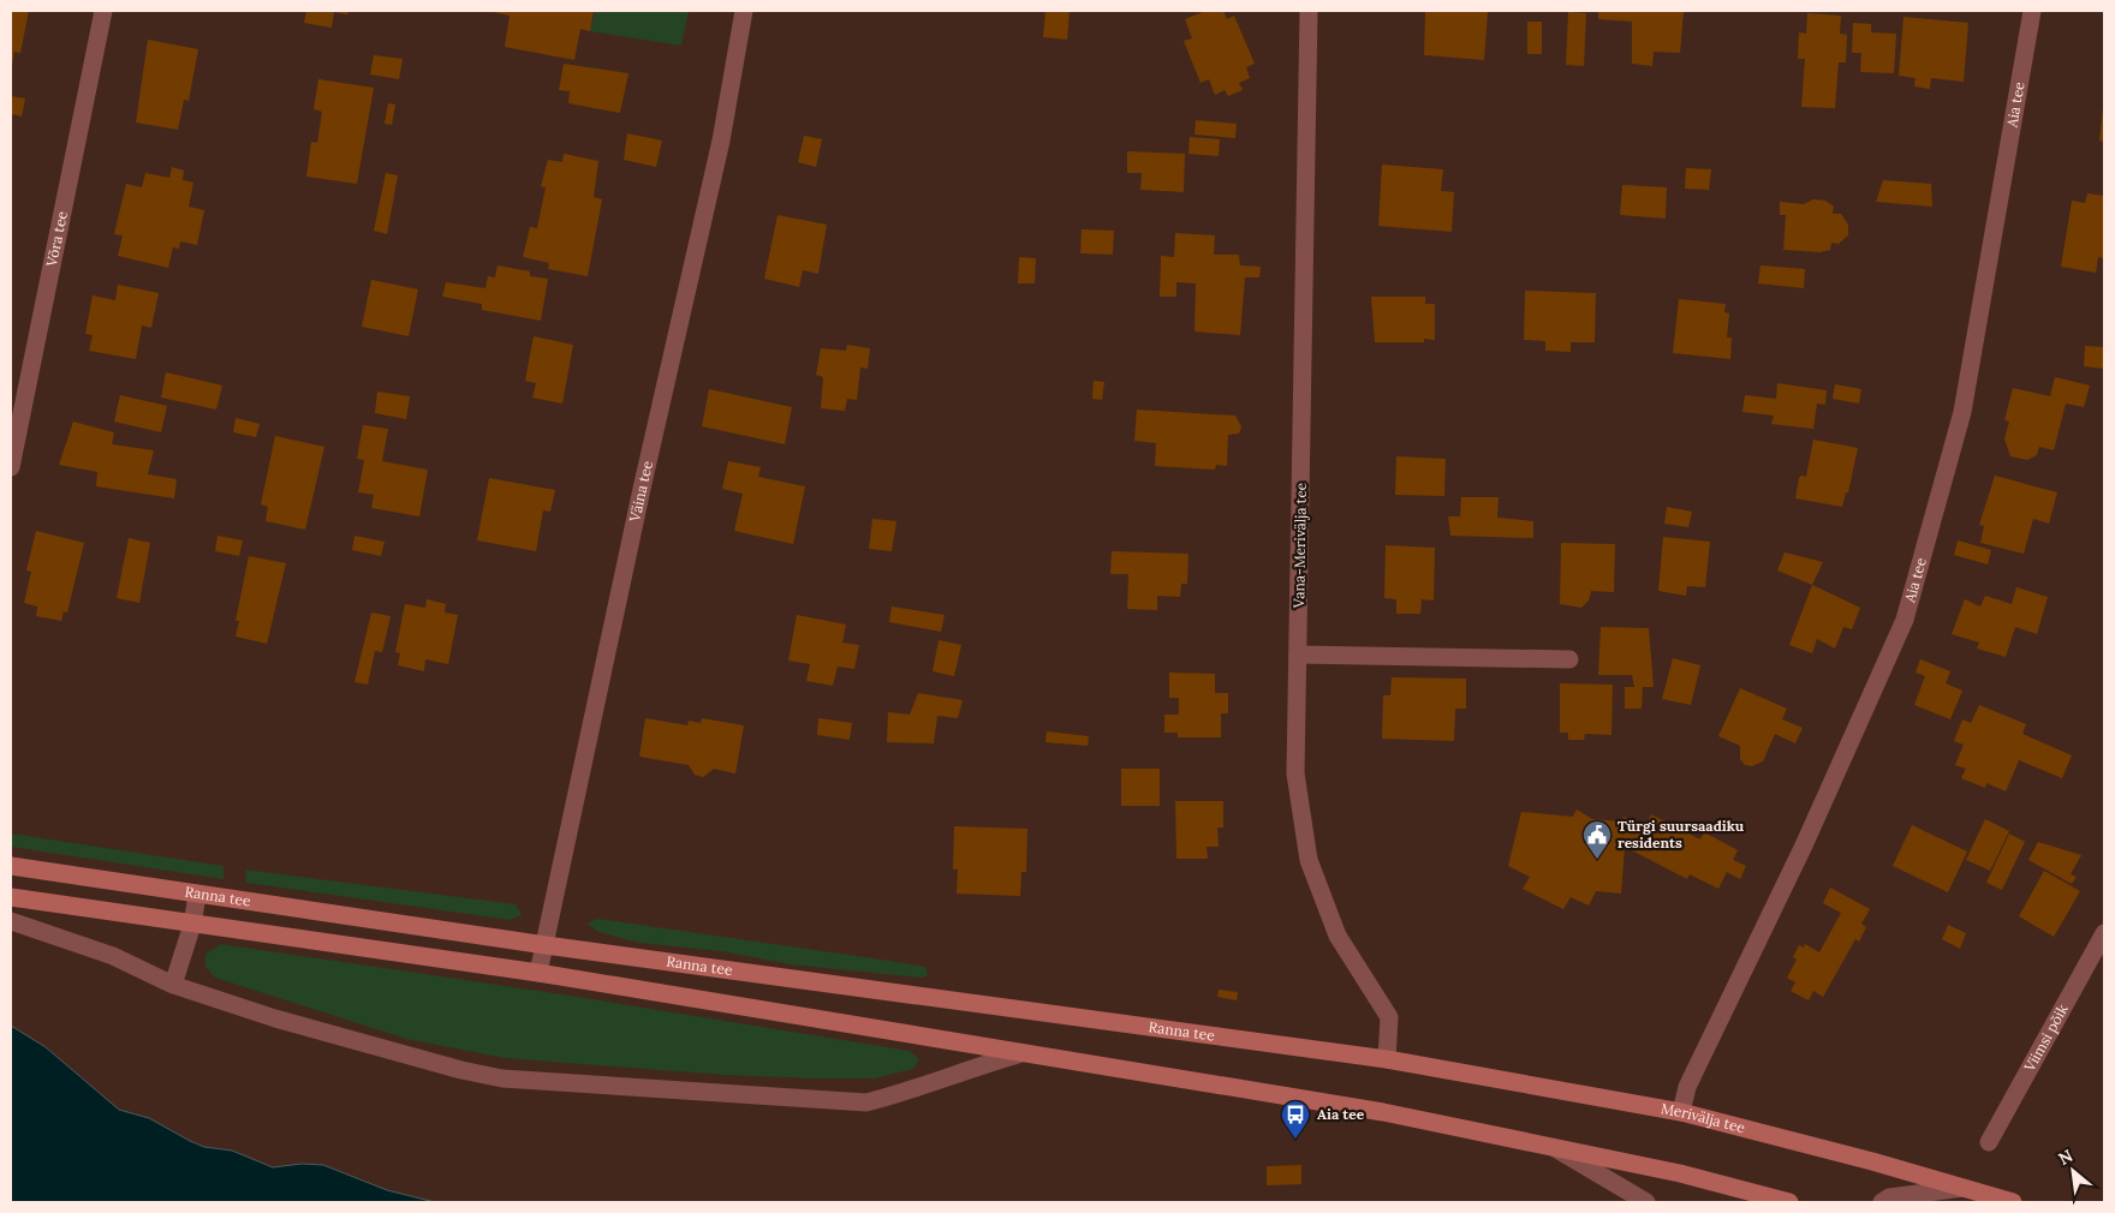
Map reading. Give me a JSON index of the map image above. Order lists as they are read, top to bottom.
{
  "streets": {
    "main road": ["Ranna tee", "Merivälja tee"],
    "street": [
      "Aia tee",
      "Võra tee",
      "Väina tee",
      "Vana-Merivälja tee",
      "Viimsi põik"
    ]
  },
  "crossings": [
    ["Aia tee", "Merivälja tee"],
    ["Väina tee", "Ranna tee"],
    ["Vana-Merivälja tee", "Ranna tee"],
    ["Vana-Merivälja tee", "Merivälja tee"],
    ["Ranna tee", "Merivälja tee"]
  ],
  "places": {
    "public building": ["Türgi suursaadiku residents"],
    "bus stop": ["Aia tee"]
  },
  "north": "top left"
}
